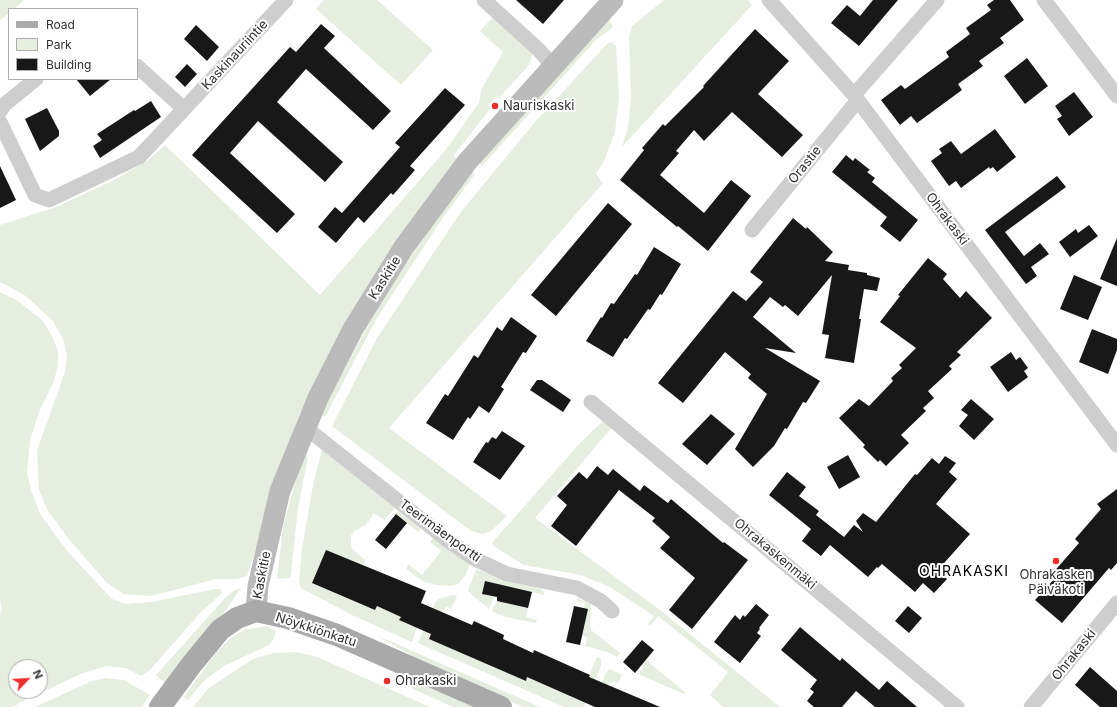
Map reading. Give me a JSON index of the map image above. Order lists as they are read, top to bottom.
{
  "streets": {
    "main road": ["Nöykkiönkatu"],
    "street": [
      "Kaskinauriintie",
      "Orastie",
      "Ohrakaski",
      "Kaskitie",
      "Teerimäenportti",
      "Ohrakaskenmäki"
    ]
  },
  "crossings": [
    ["Orastie", "Ohrakaski"],
    ["Kaskitie", "Teerimäenportti"],
    ["Kaskitie", "Nöykkiönkatu"]
  ],
  "districts": ["OHRAKASKI"],
  "places": ["Nauriskaski", "Ohrakasken Päiväkoti", "Ohrakaski"],
  "legend": ["Road", "Park", "Building"],
  "north": "top right"
}
